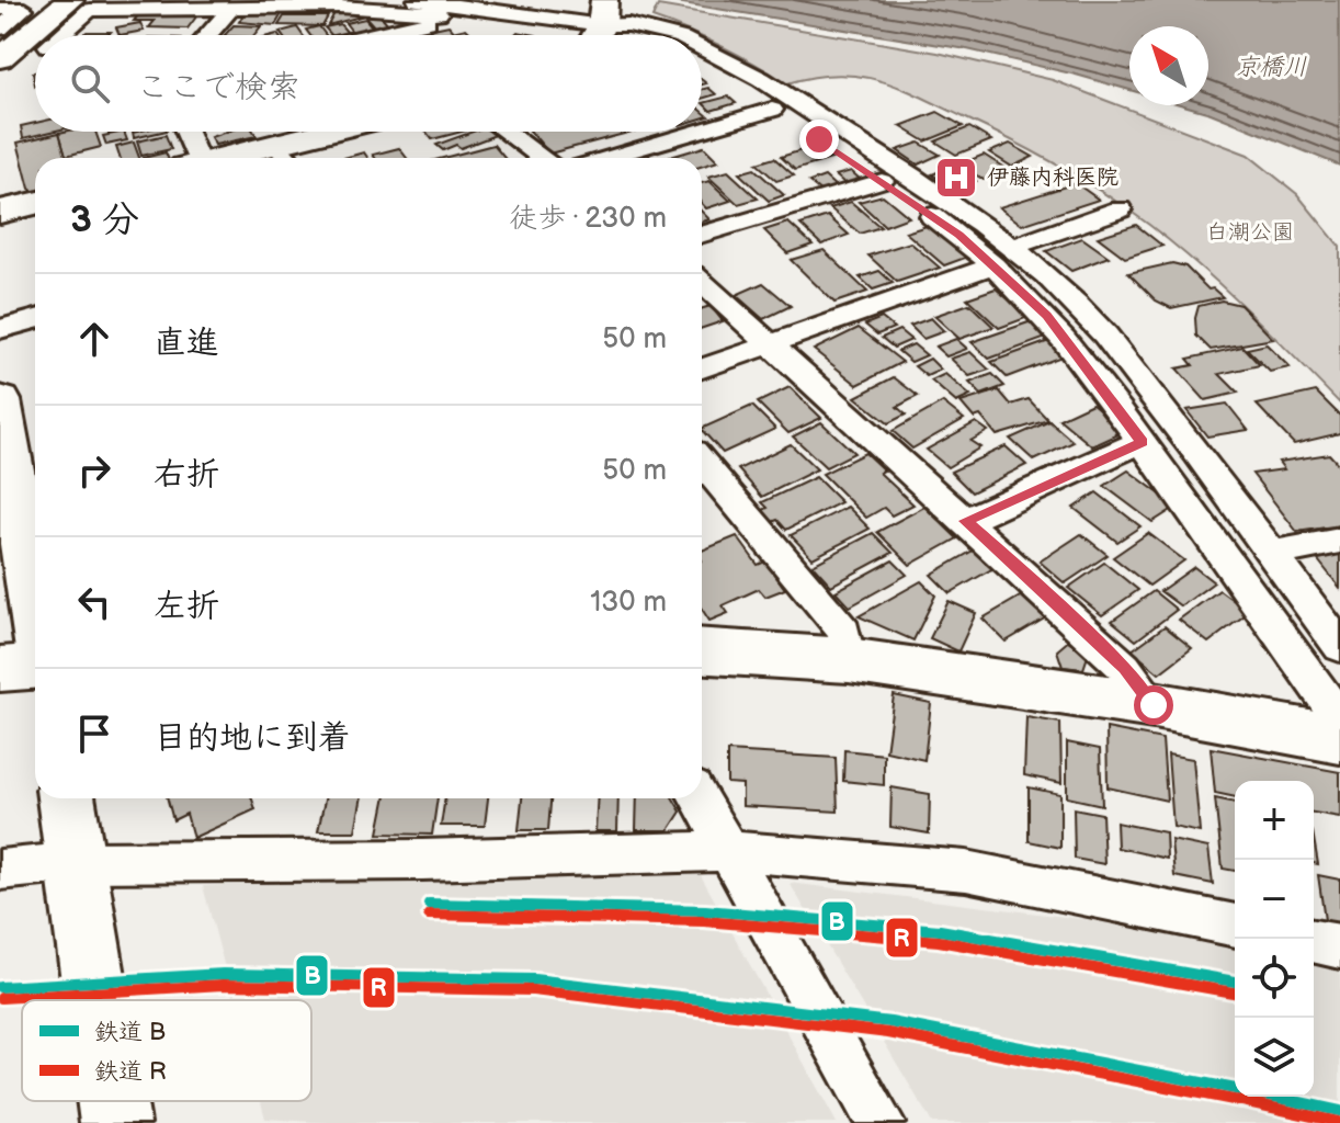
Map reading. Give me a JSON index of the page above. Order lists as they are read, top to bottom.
{
  "water": ["京橋川"],
  "parks": ["白潮公園"],
  "places": {
    "hospital": ["伊藤内科医院"]
  },
  "lines": ["rail line B", "rail line R"],
  "legend": ["鉄道 B", "鉄道 R"],
  "north": "top left",
  "page": {
    "search": "ここで検索",
    "heading": ["3 分", "徒歩 · 230 m"],
    "list": [
      ["直進", "50 m"],
      ["右折", "50 m"],
      ["左折", "130 m"],
      "目的地に到着"
    ],
    "map_buttons": ["+", "−"]
  }
}
